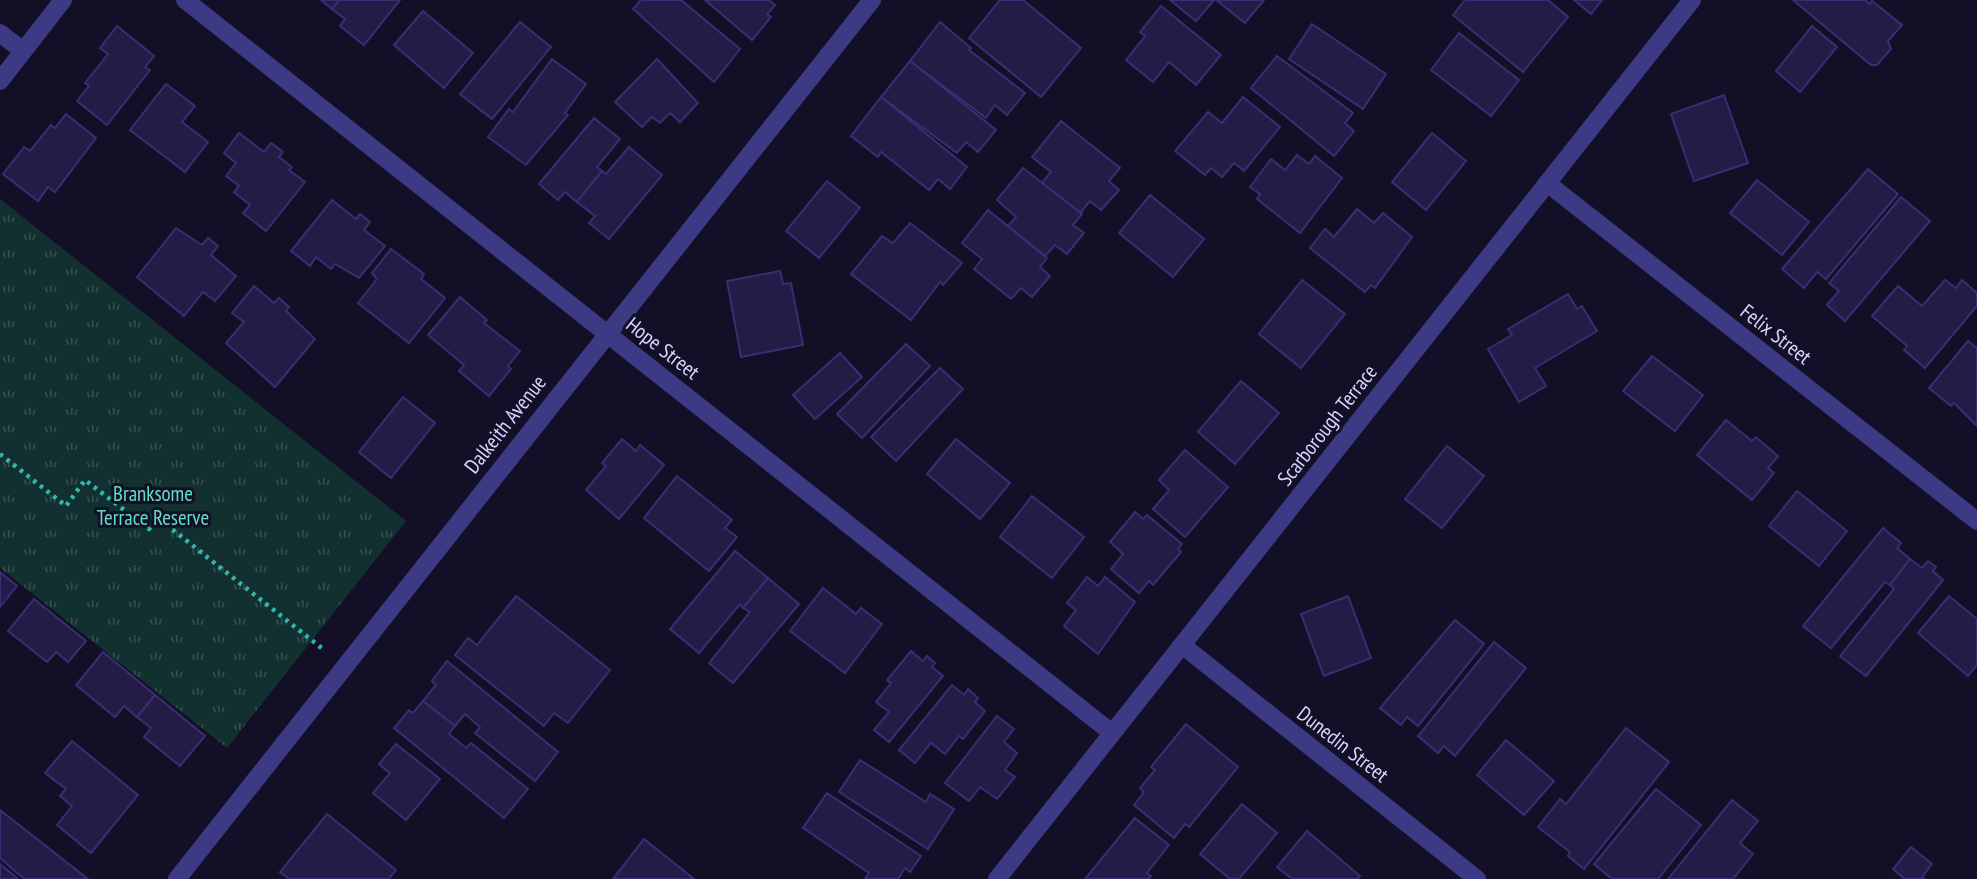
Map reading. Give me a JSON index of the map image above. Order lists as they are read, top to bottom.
{
  "streets": {
    "street": [
      "Felix Street",
      "Hope Street",
      "Dalkeith Avenue",
      "Scarborough Terrace",
      "Dunedin Street"
    ]
  },
  "crossings": [
    ["Felix Street", "Scarborough Terrace"],
    ["Hope Street", "Dalkeith Avenue"],
    ["Hope Street", "Scarborough Terrace"],
    ["Scarborough Terrace", "Dunedin Street"]
  ],
  "parks": ["Branksome Terrace Reserve"]
}
